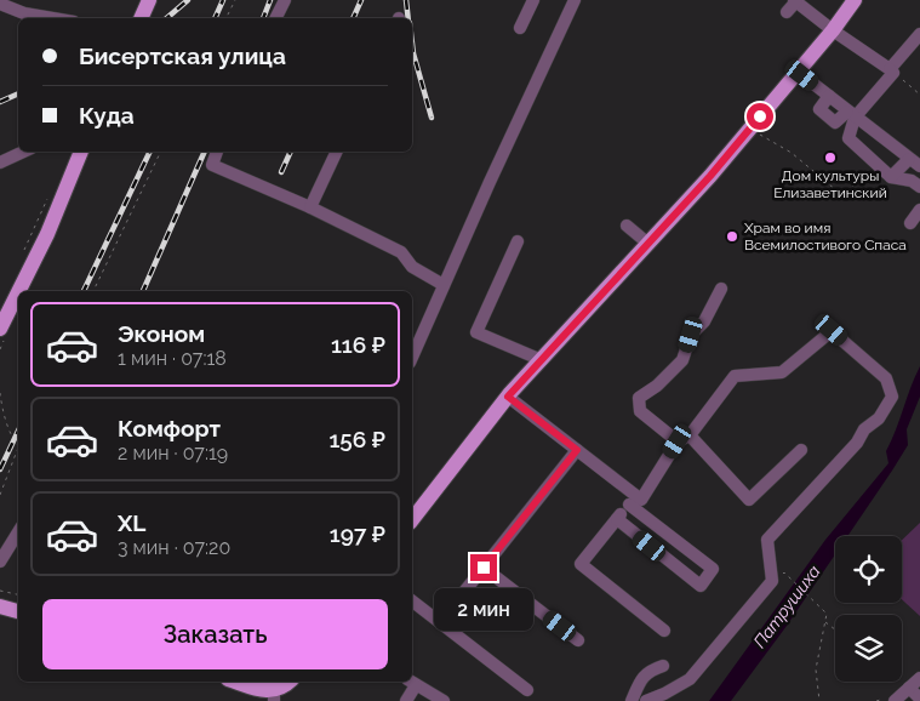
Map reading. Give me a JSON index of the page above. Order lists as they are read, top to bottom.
{
  "water": ["Патрушиха"],
  "places": ["Дом культуры Елизаветинский", "Храм во имя Всемилостивого Спаса"],
  "page": {
    "banner": ["Бисертская улица", "Куда"],
    "list": [
      {
        "name": "Эконом",
        "note": "1 мин · 07:18",
        "value": "116 ₽"
      },
      {
        "name": "Комфорт",
        "note": "2 мин · 07:19",
        "value": "156 ₽"
      },
      {
        "name": "XL",
        "note": "3 мин · 07:20",
        "value": "197 ₽"
      }
    ],
    "buttons": "Заказать",
    "bubble": "2 мин"
  }
}
